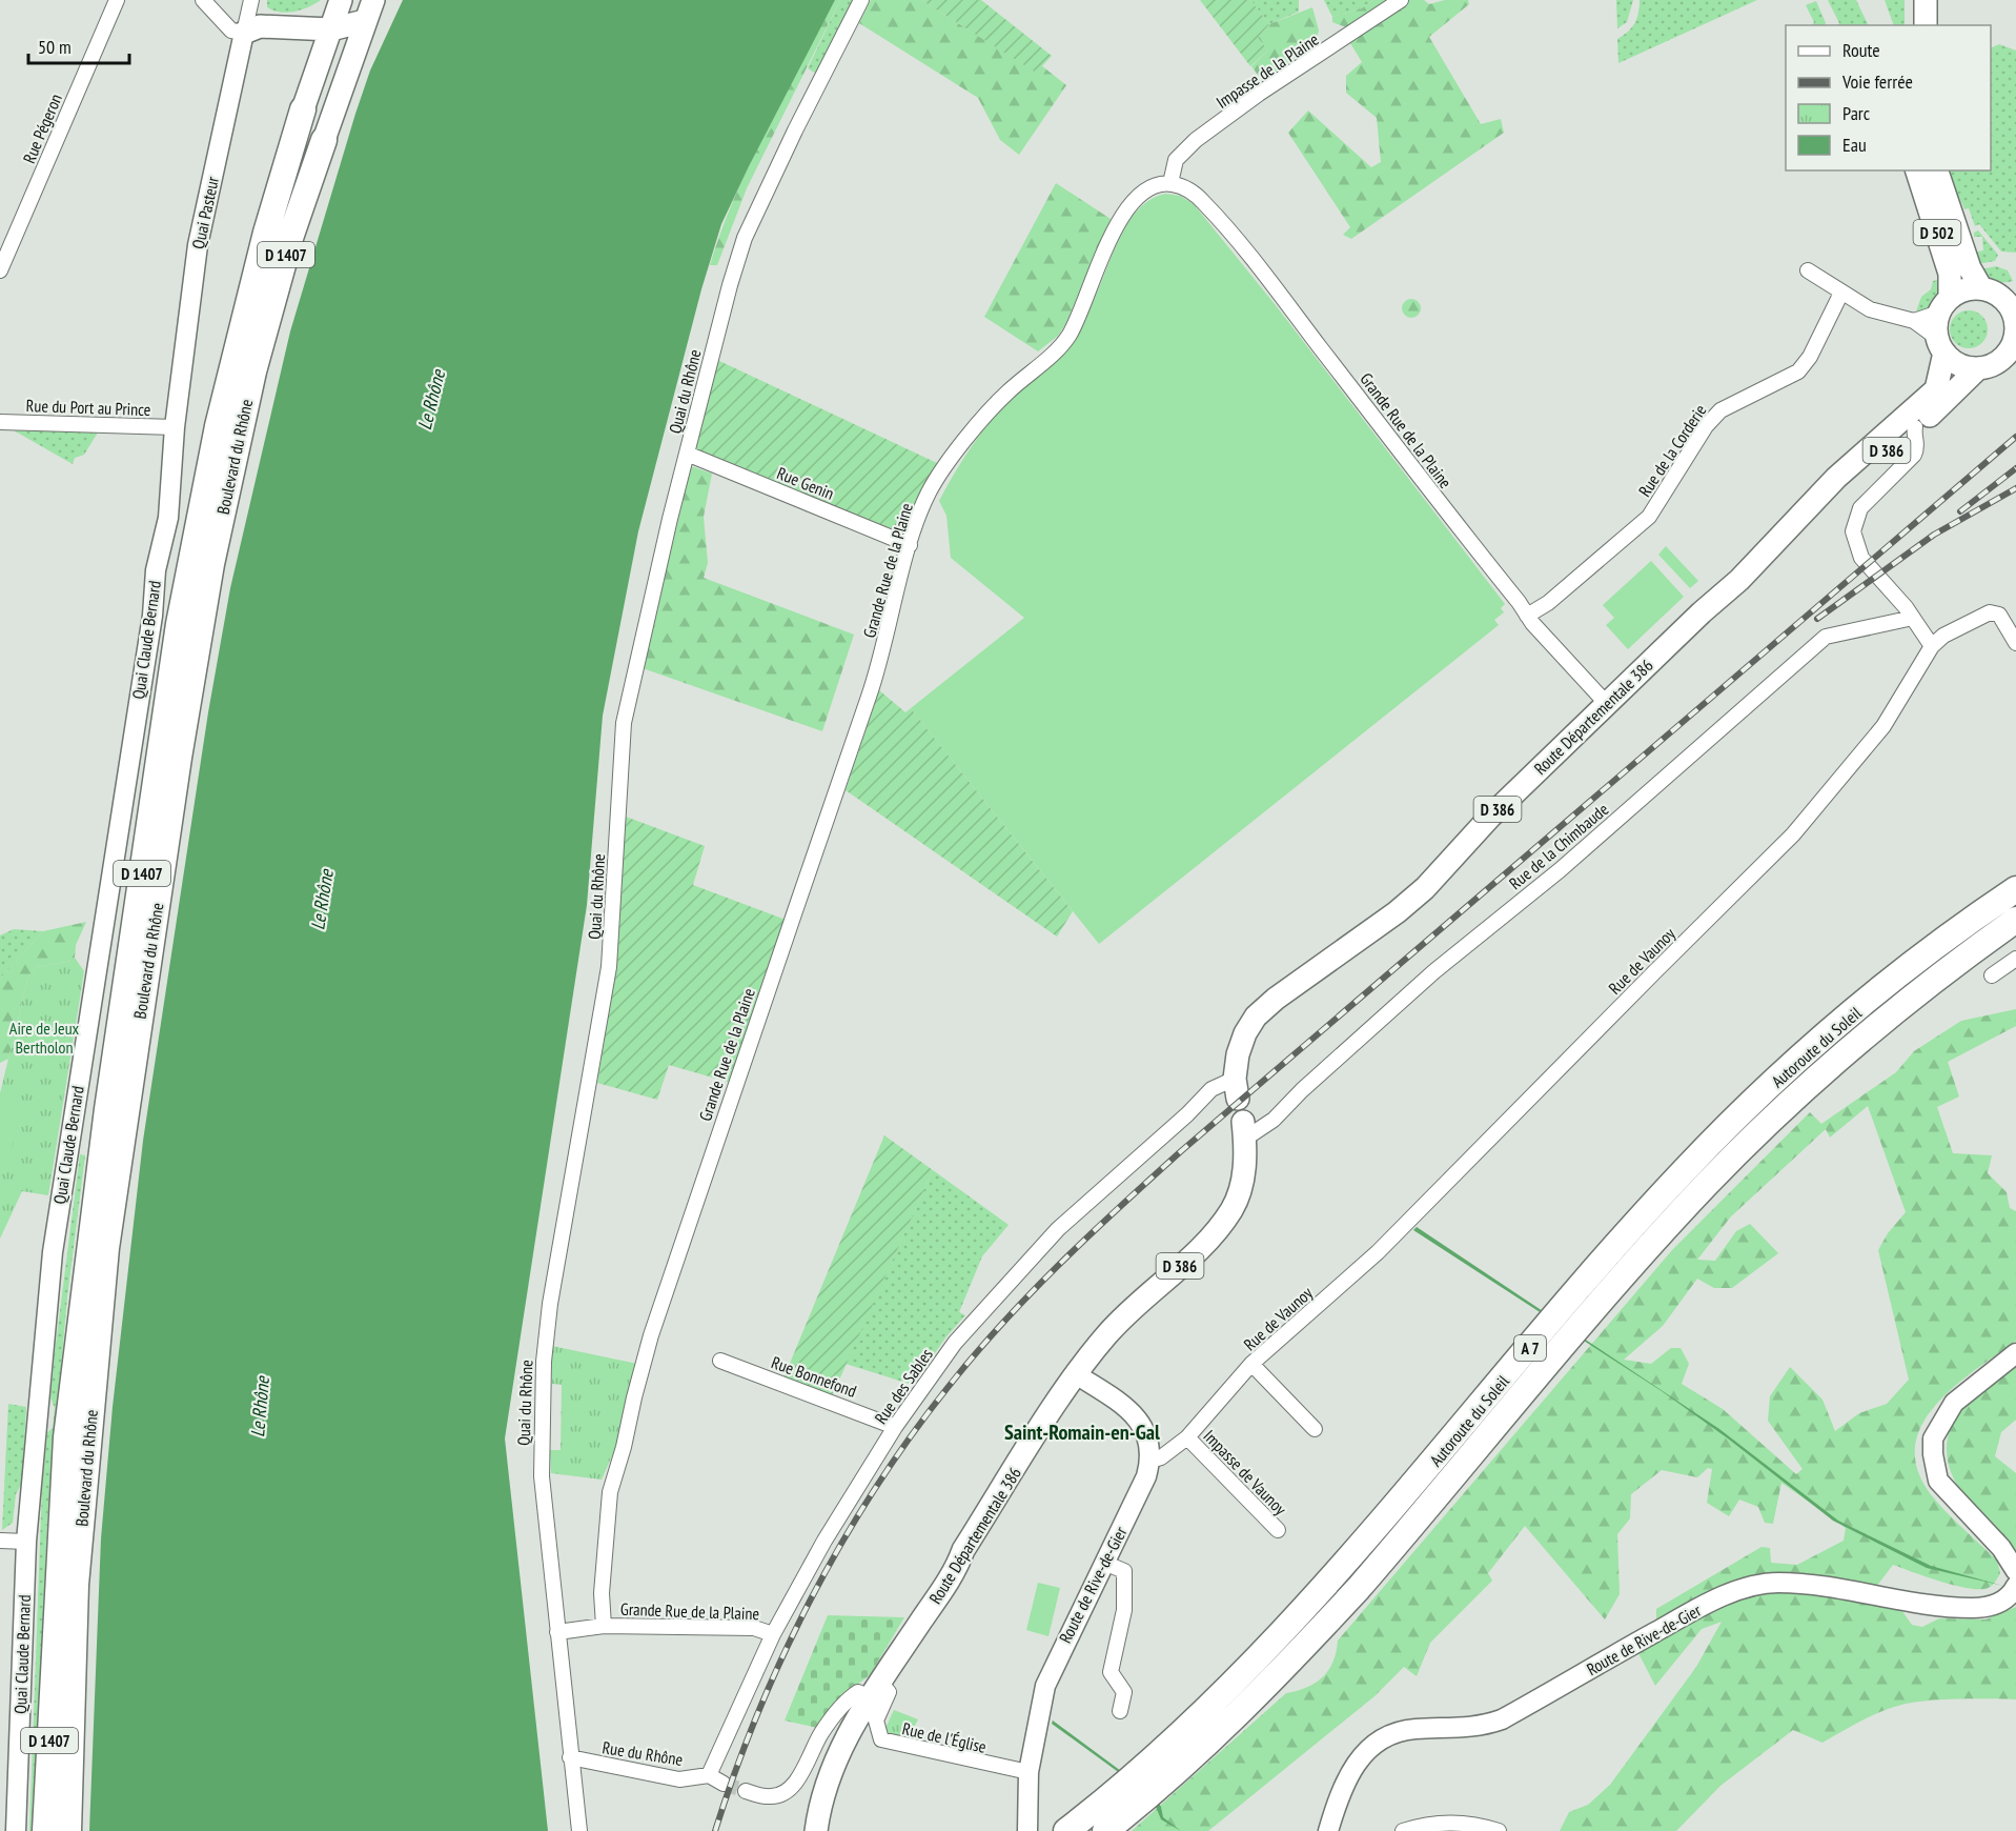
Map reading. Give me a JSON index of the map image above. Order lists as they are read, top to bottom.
{
  "streets": {
    "highway": [
      "D 1407",
      "Boulevard du Rhône",
      "Autoroute du Soleil",
      "A 7"
    ],
    "main road": [
      "Quai Pasteur",
      "D 502",
      "D 386",
      "Quai Claude Bernard",
      "Route Départementale 386",
      "Route de Rive-de-Gier"
    ],
    "street": [
      "Impasse de la Plaine",
      "Rue Pégeron",
      "Quai du Rhône",
      "Rue du Port au Prince",
      "Grande Rue de la Plaine",
      "Rue de la Corderie",
      "Rue Genin",
      "Rue de la Chimbaude",
      "Rue de Vaunoy",
      "Rue Bonnefond",
      "Rue des Sables",
      "Impasse de Vaunoy",
      "Rue de l'Église",
      "Rue du Rhône"
    ]
  },
  "crossings": [
    ["Impasse de la Plaine", "Grande Rue de la Plaine"],
    ["Quai Pasteur", "Rue du Port au Prince"],
    ["Quai Pasteur", "Quai Claude Bernard"],
    ["D 502", "D 386"],
    ["D 502", "Route Départementale 386"],
    ["Quai du Rhône", "Grande Rue de la Plaine"],
    ["Quai du Rhône", "Rue Genin"],
    ["Quai du Rhône", "Rue du Rhône"],
    ["Rue du Port au Prince", "Quai Claude Bernard"],
    ["Grande Rue de la Plaine", "Rue de la Corderie"],
    ["Grande Rue de la Plaine", "Rue Genin"],
    ["Grande Rue de la Plaine", "Route Départementale 386"],
    ["Grande Rue de la Plaine", "Rue des Sables"],
    ["D 386", "Route Départementale 386"],
    ["Route Départementale 386", "Rue de la Chimbaude"],
    ["Route Départementale 386", "Rue des Sables"],
    ["Route Départementale 386", "Rue de l'Église"],
    ["Rue de Vaunoy", "Impasse de Vaunoy"],
    ["Rue de Vaunoy", "Route de Rive-de-Gier"],
    ["Rue Bonnefond", "Rue des Sables"],
    ["Rue des Sables", "Rue du Rhône"],
    ["Route de Rive-de-Gier", "Rue de l'Église"]
  ],
  "districts": ["Saint-Romain-en-Gal"],
  "water": ["Le Rhône"],
  "parks": ["Aire de Jeux Bertholon"],
  "legend": [
    "Route",
    "Voie ferrée",
    "Parc",
    "Eau"
  ],
  "scale_bar": "50 m"
}
